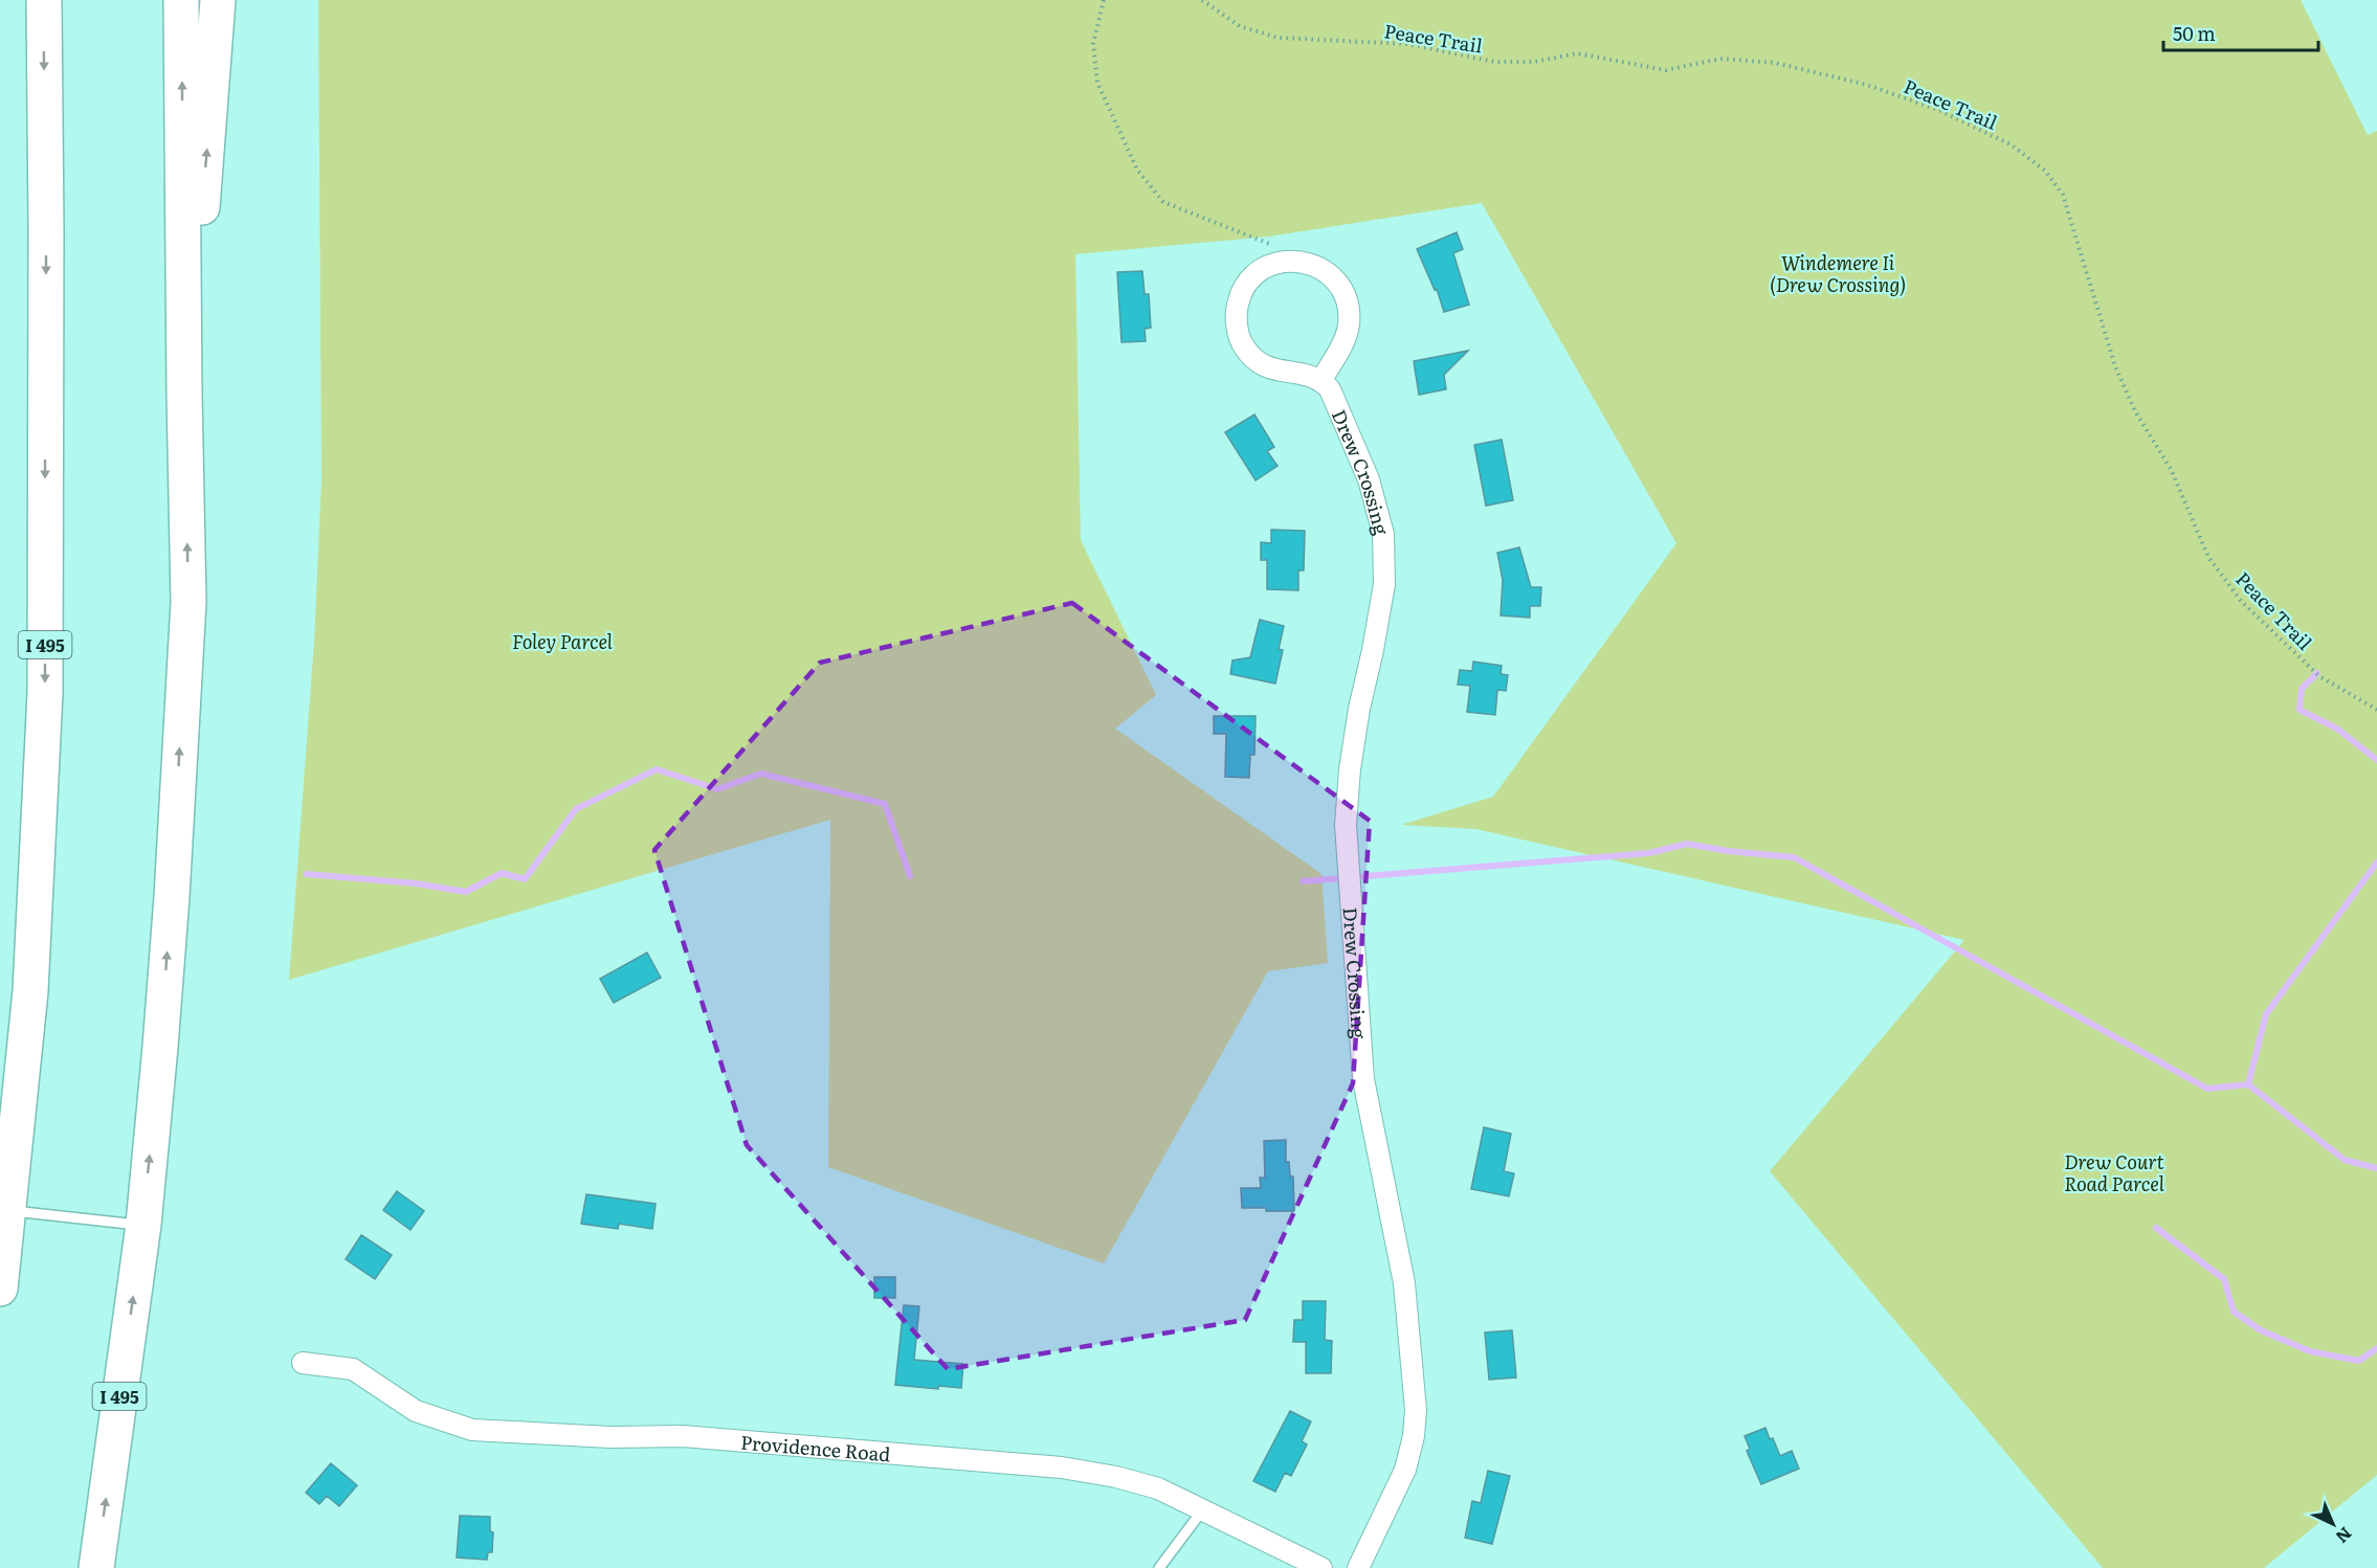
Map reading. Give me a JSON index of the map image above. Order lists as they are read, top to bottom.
{
  "streets": {
    "highway": ["I 495"],
    "street": ["Drew Crossing", "Providence Road"],
    "path": ["Peace Trail"]
  },
  "parks": ["Windemere Ii (Drew Crossing)", "Foley Parcel", "Drew Court Road Parcel"],
  "scale_bar": "50 m",
  "north": "bottom right"
}
